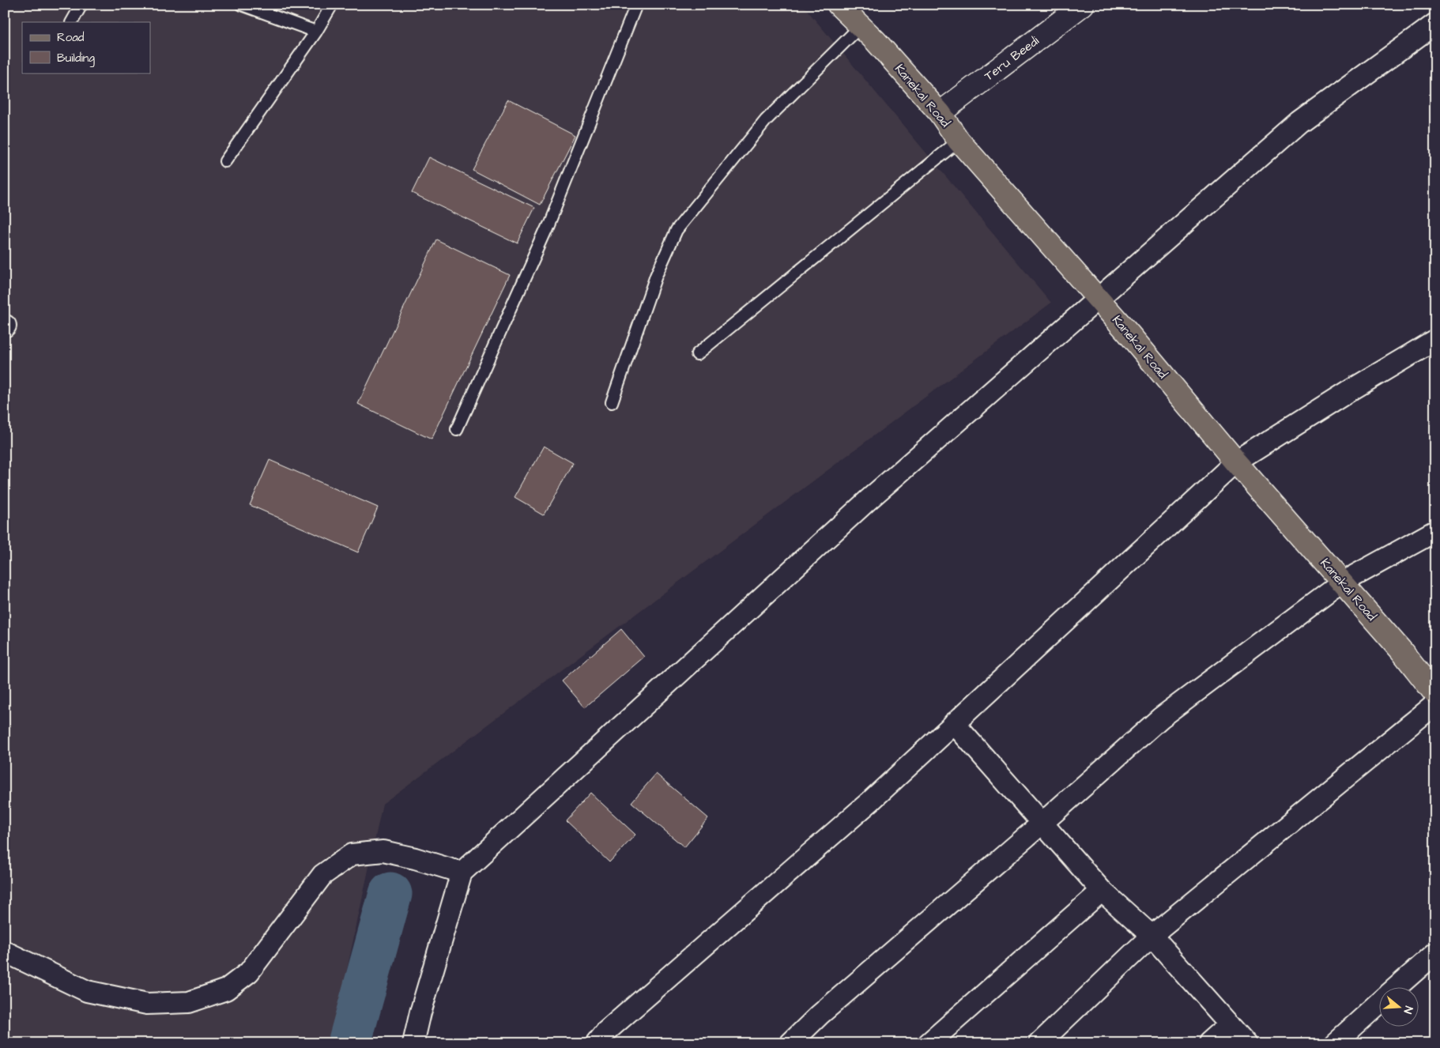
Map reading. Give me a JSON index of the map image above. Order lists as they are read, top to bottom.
{
  "streets": {
    "main road": ["Kanekal Road"],
    "street": ["Teru Beedi"]
  },
  "crossings": [
    ["Teru Beedi", "Kanekal Road"]
  ],
  "legend": ["Road", "Building"],
  "north": "right"
}
